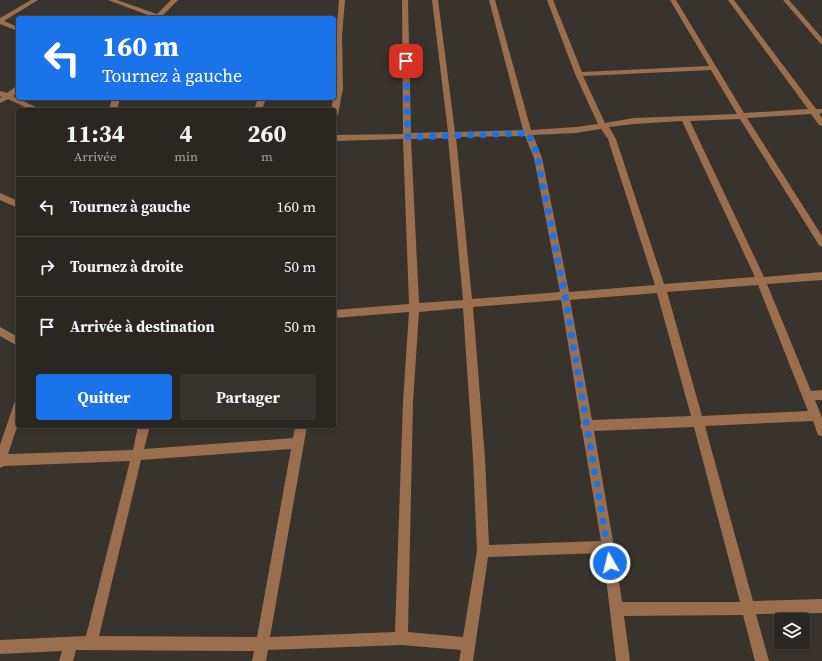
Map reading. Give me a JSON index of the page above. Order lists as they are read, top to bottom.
{
  "page": {
    "turn": ["160 m", "Tournez à gauche"],
    "eta": [
      "11:34",
      "Arrivée",
      "4",
      "min",
      "260",
      "m"
    ],
    "list": [
      {
        "name": "Tournez à gauche",
        "value": "160 m"
      },
      {
        "name": "Tournez à droite",
        "value": "50 m"
      },
      {
        "name": "Arrivée à destination",
        "value": "50 m"
      }
    ],
    "buttons": ["Quitter", "Partager"]
  }
}
